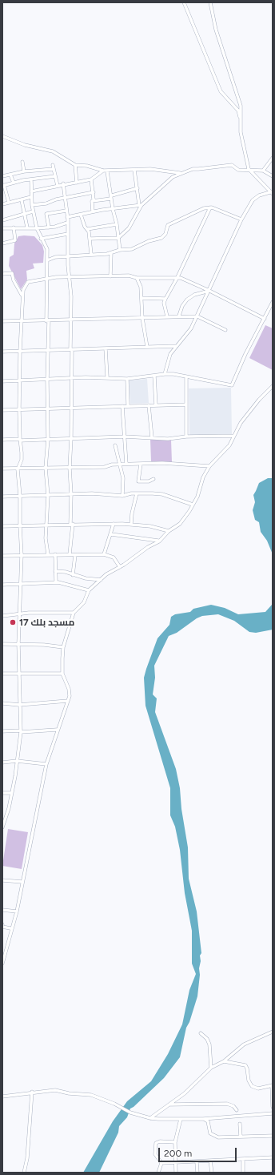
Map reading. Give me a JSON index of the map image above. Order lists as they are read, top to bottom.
{
  "places": ["مسجد بلك 17"],
  "scale_bar": "200 m"
}
